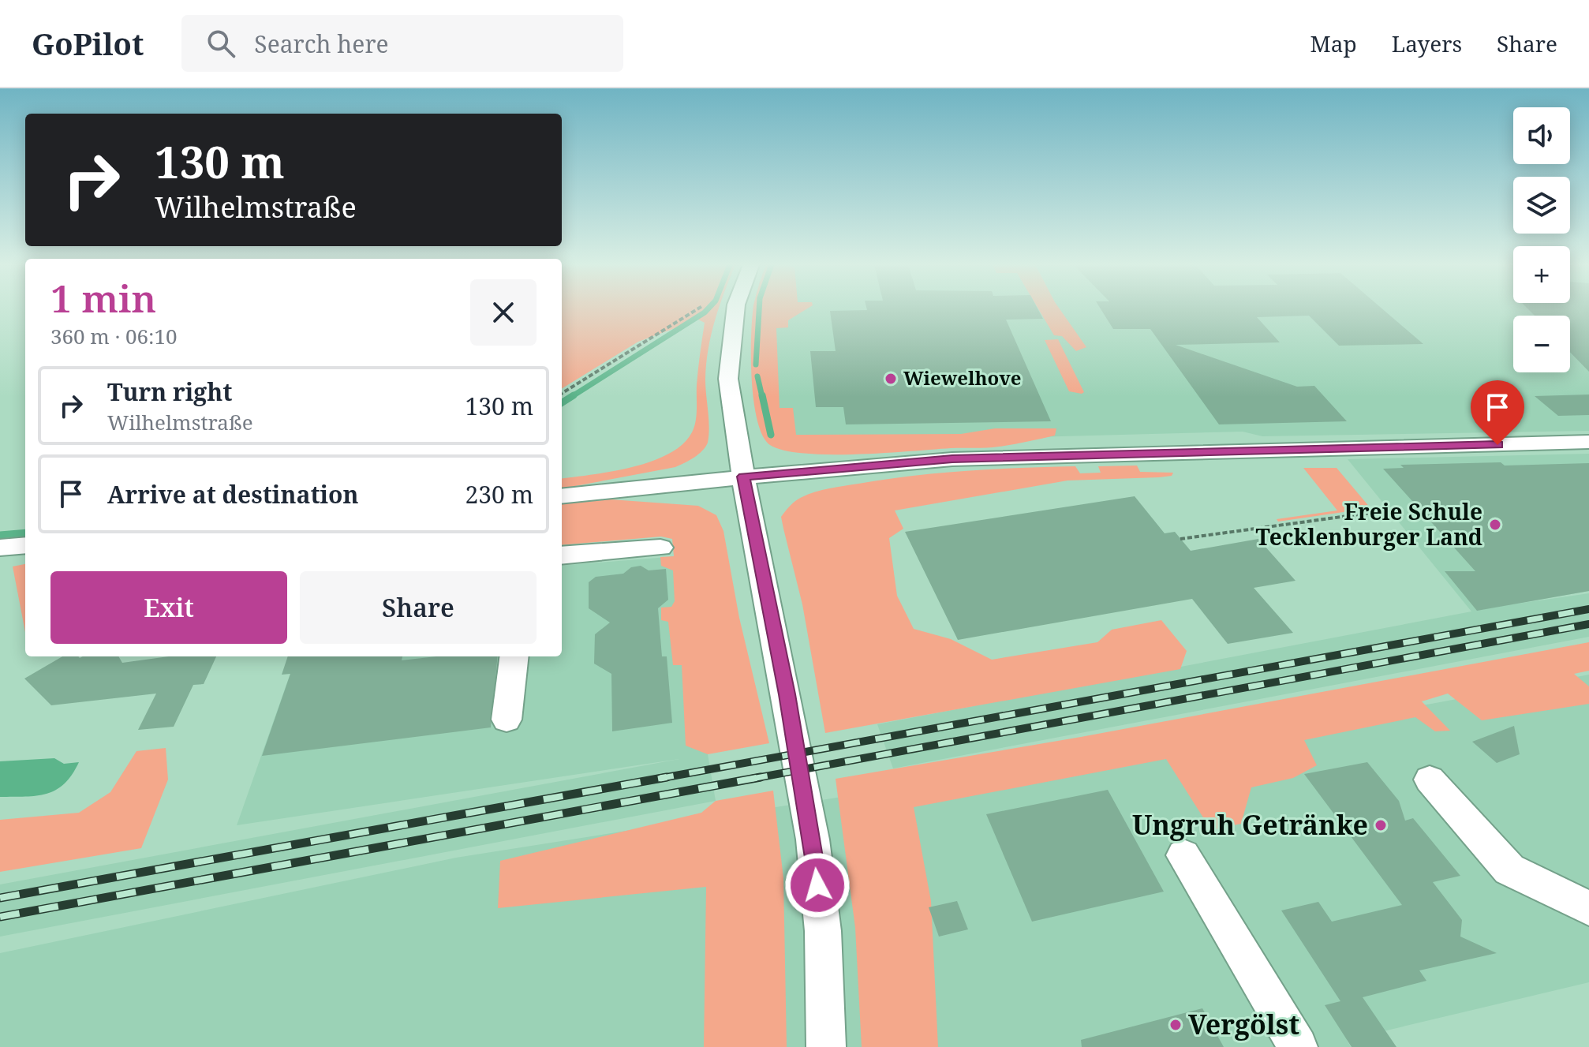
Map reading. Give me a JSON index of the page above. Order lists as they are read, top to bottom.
{
  "places": [
    "Wiewelhove",
    "Freie Schule Tecklenburger Land",
    "Ungruh Getränke",
    "Vergölst"
  ],
  "page": {
    "header": "GoPilot",
    "search": "Search here",
    "nav": ["Map", "Layers", "Share"],
    "map_buttons": ["+", "−"],
    "turn": ["130 m", "Wilhelmstraße"],
    "heading": ["1 min", "360 m · 06:10"],
    "list": [
      {
        "name": "Turn right",
        "note": "Wilhelmstraße",
        "value": "130 m"
      },
      {
        "name": "Arrive at destination",
        "value": "230 m"
      }
    ],
    "buttons": ["Exit", "Share"]
  }
}
